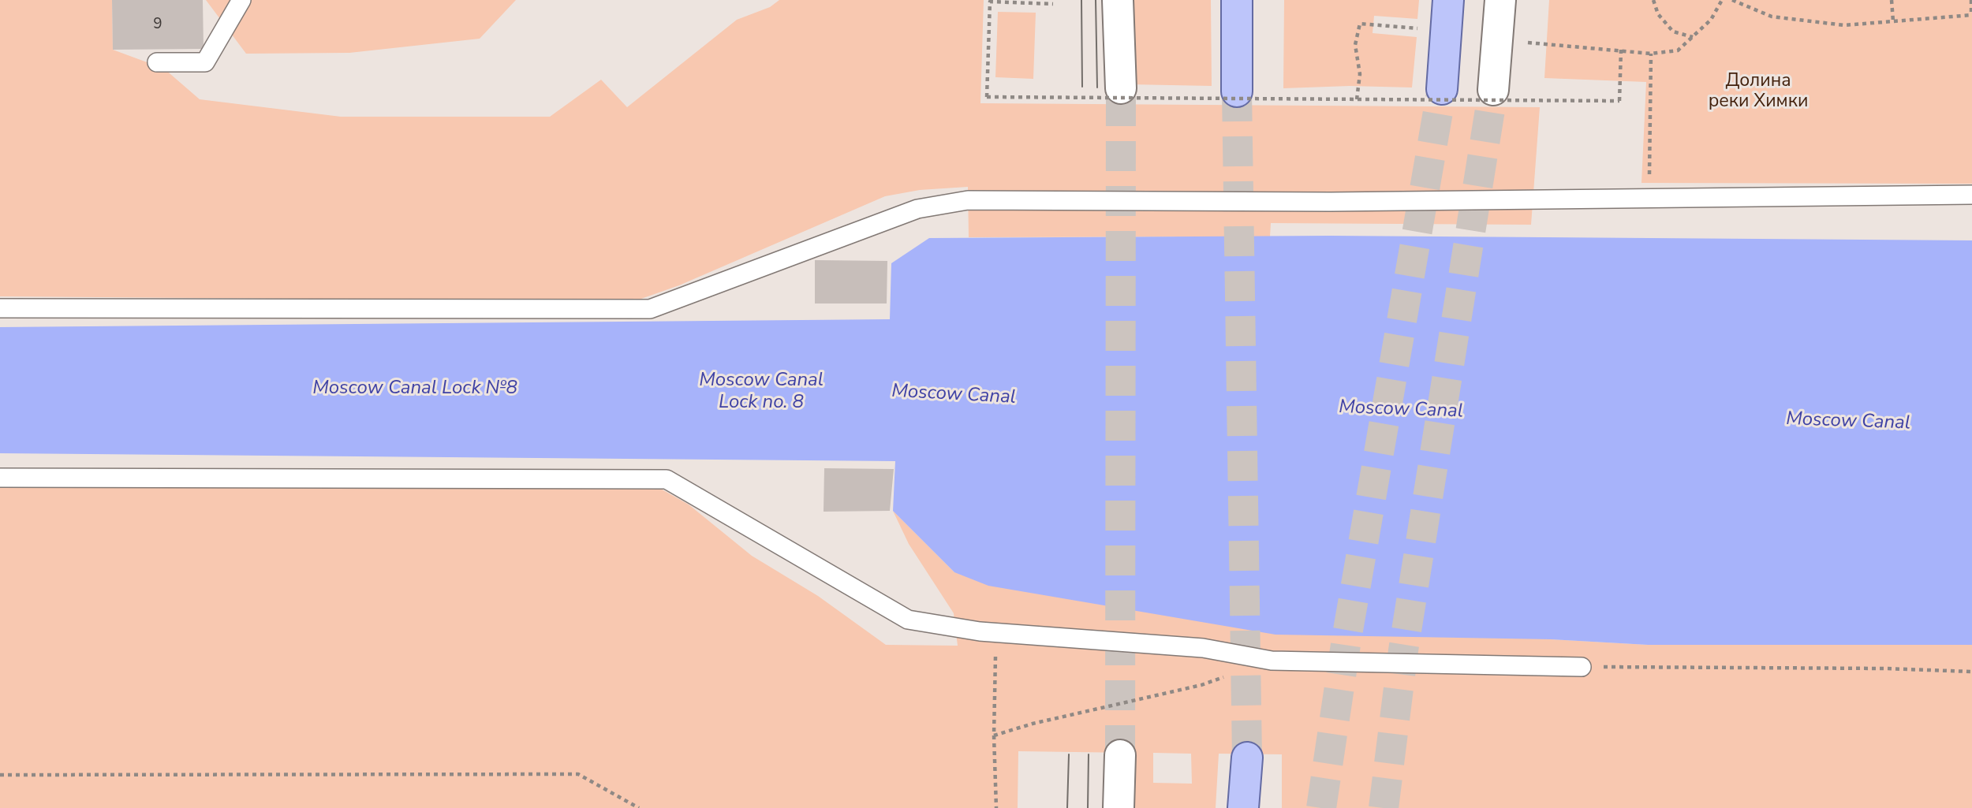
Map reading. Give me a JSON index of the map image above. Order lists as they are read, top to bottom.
{
  "water": ["Moscow Canal Lock no. 8", "Moscow Canal Lock №8", "Moscow Canal"],
  "parks": ["Долина реки Химки"],
  "house_numbers": ["9"]
}
